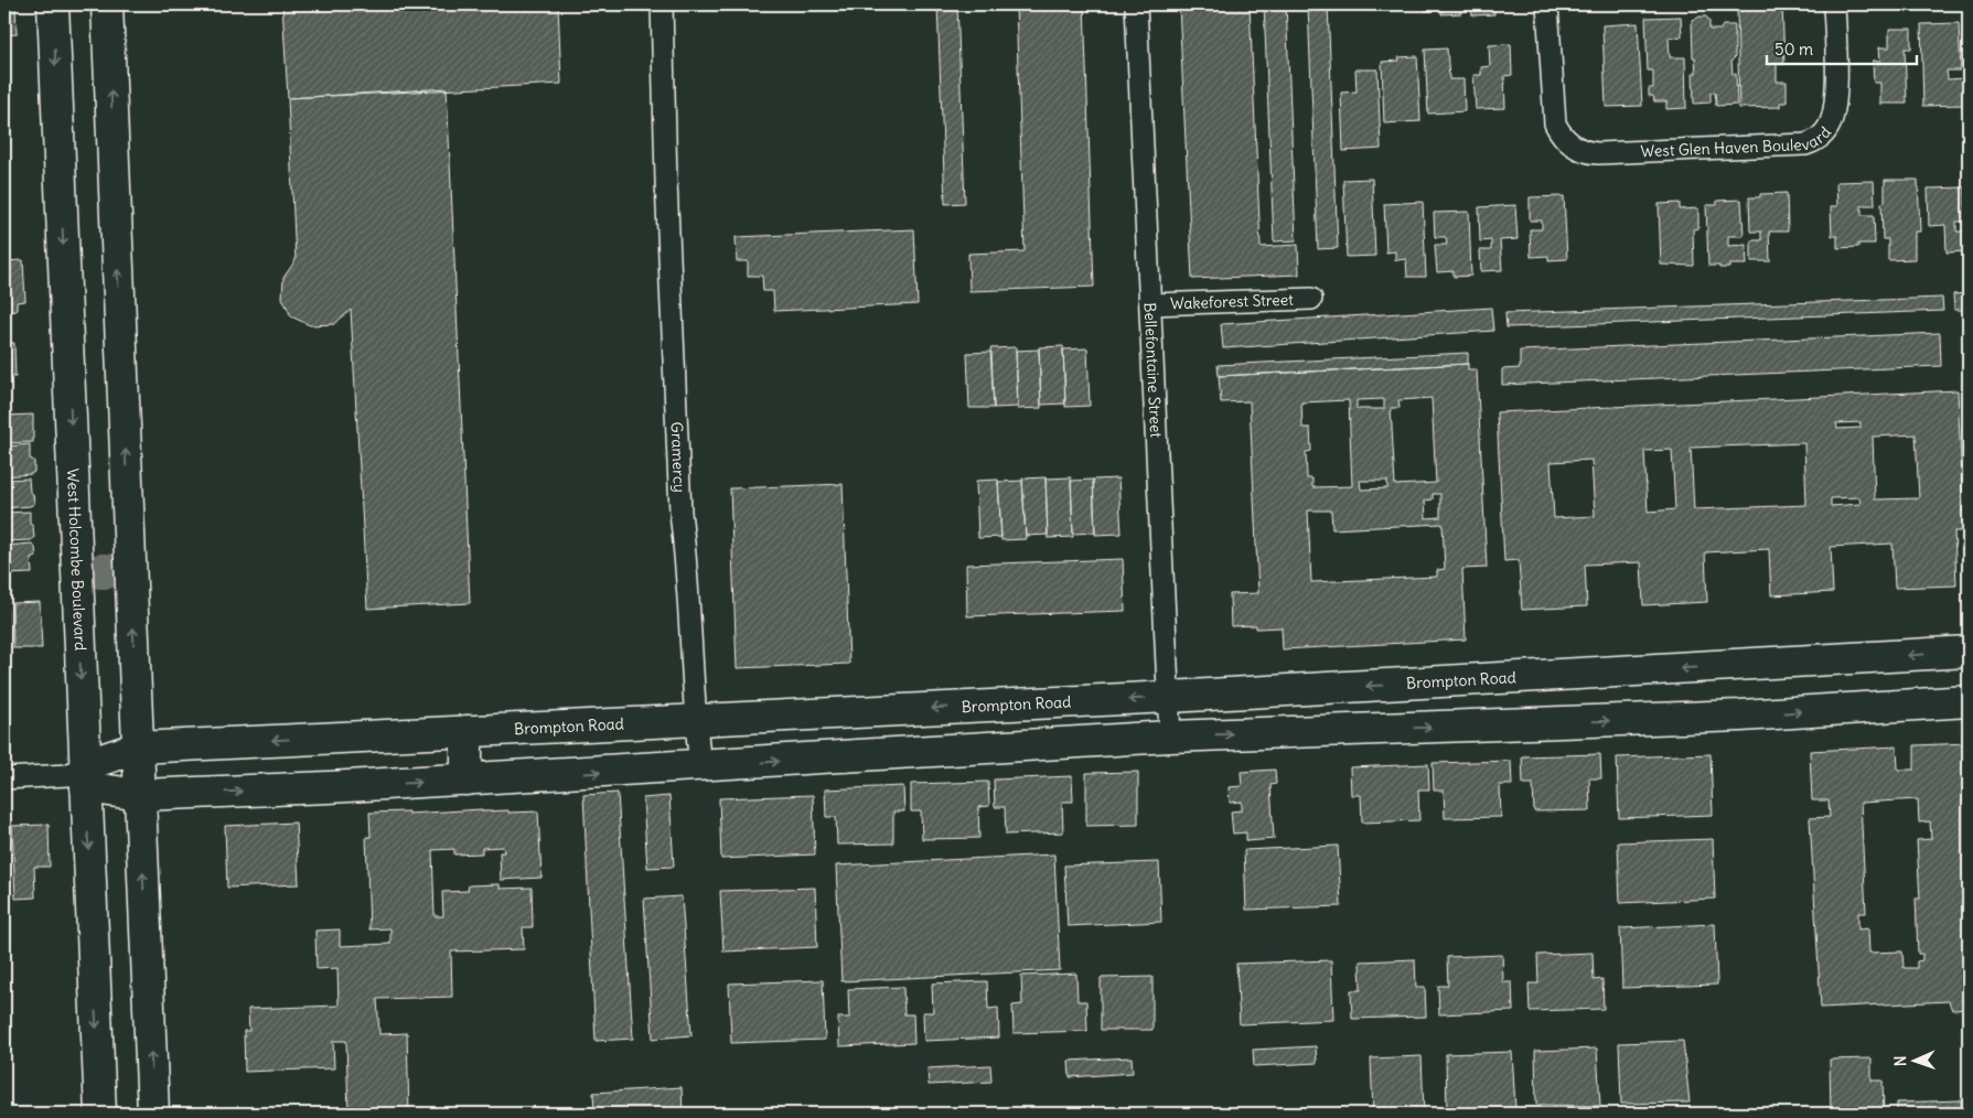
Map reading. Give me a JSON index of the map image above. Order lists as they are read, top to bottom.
{
  "streets": {
    "street": [
      "West Glen Haven Boulevard",
      "Wakeforest Street",
      "Bellefontaine Street",
      "Gramercy",
      "West Holcombe Boulevard",
      "Brompton Road"
    ]
  },
  "crossings": [
    ["Wakeforest Street", "Bellefontaine Street"],
    ["Bellefontaine Street", "Brompton Road"],
    ["Gramercy", "Brompton Road"],
    ["West Holcombe Boulevard", "Brompton Road"]
  ],
  "scale_bar": "50 m",
  "north": "left"
}
